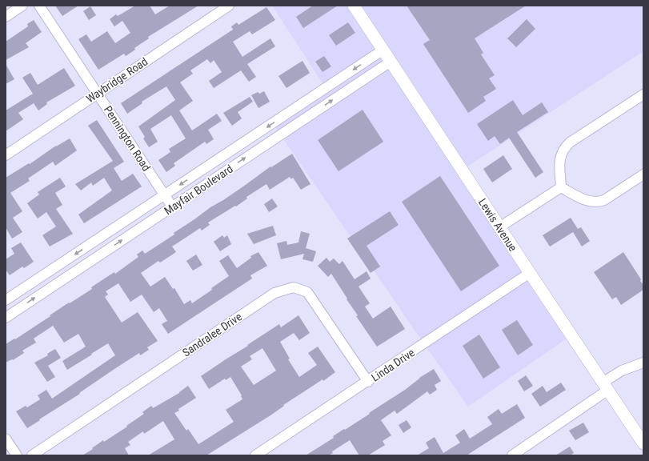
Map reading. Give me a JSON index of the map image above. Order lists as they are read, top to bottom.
{
  "streets": {
    "main road": ["Lewis Avenue"],
    "street": [
      "Waybridge Road",
      "Pennington Road",
      "Mayfair Boulevard",
      "Sandralee Drive",
      "Linda Drive"
    ]
  },
  "crossings": [
    ["Waybridge Road", "Pennington Road"],
    ["Pennington Road", "Mayfair Boulevard"],
    ["Mayfair Boulevard", "Lewis Avenue"],
    ["Lewis Avenue", "Linda Drive"],
    ["Sandralee Drive", "Linda Drive"]
  ]
}
